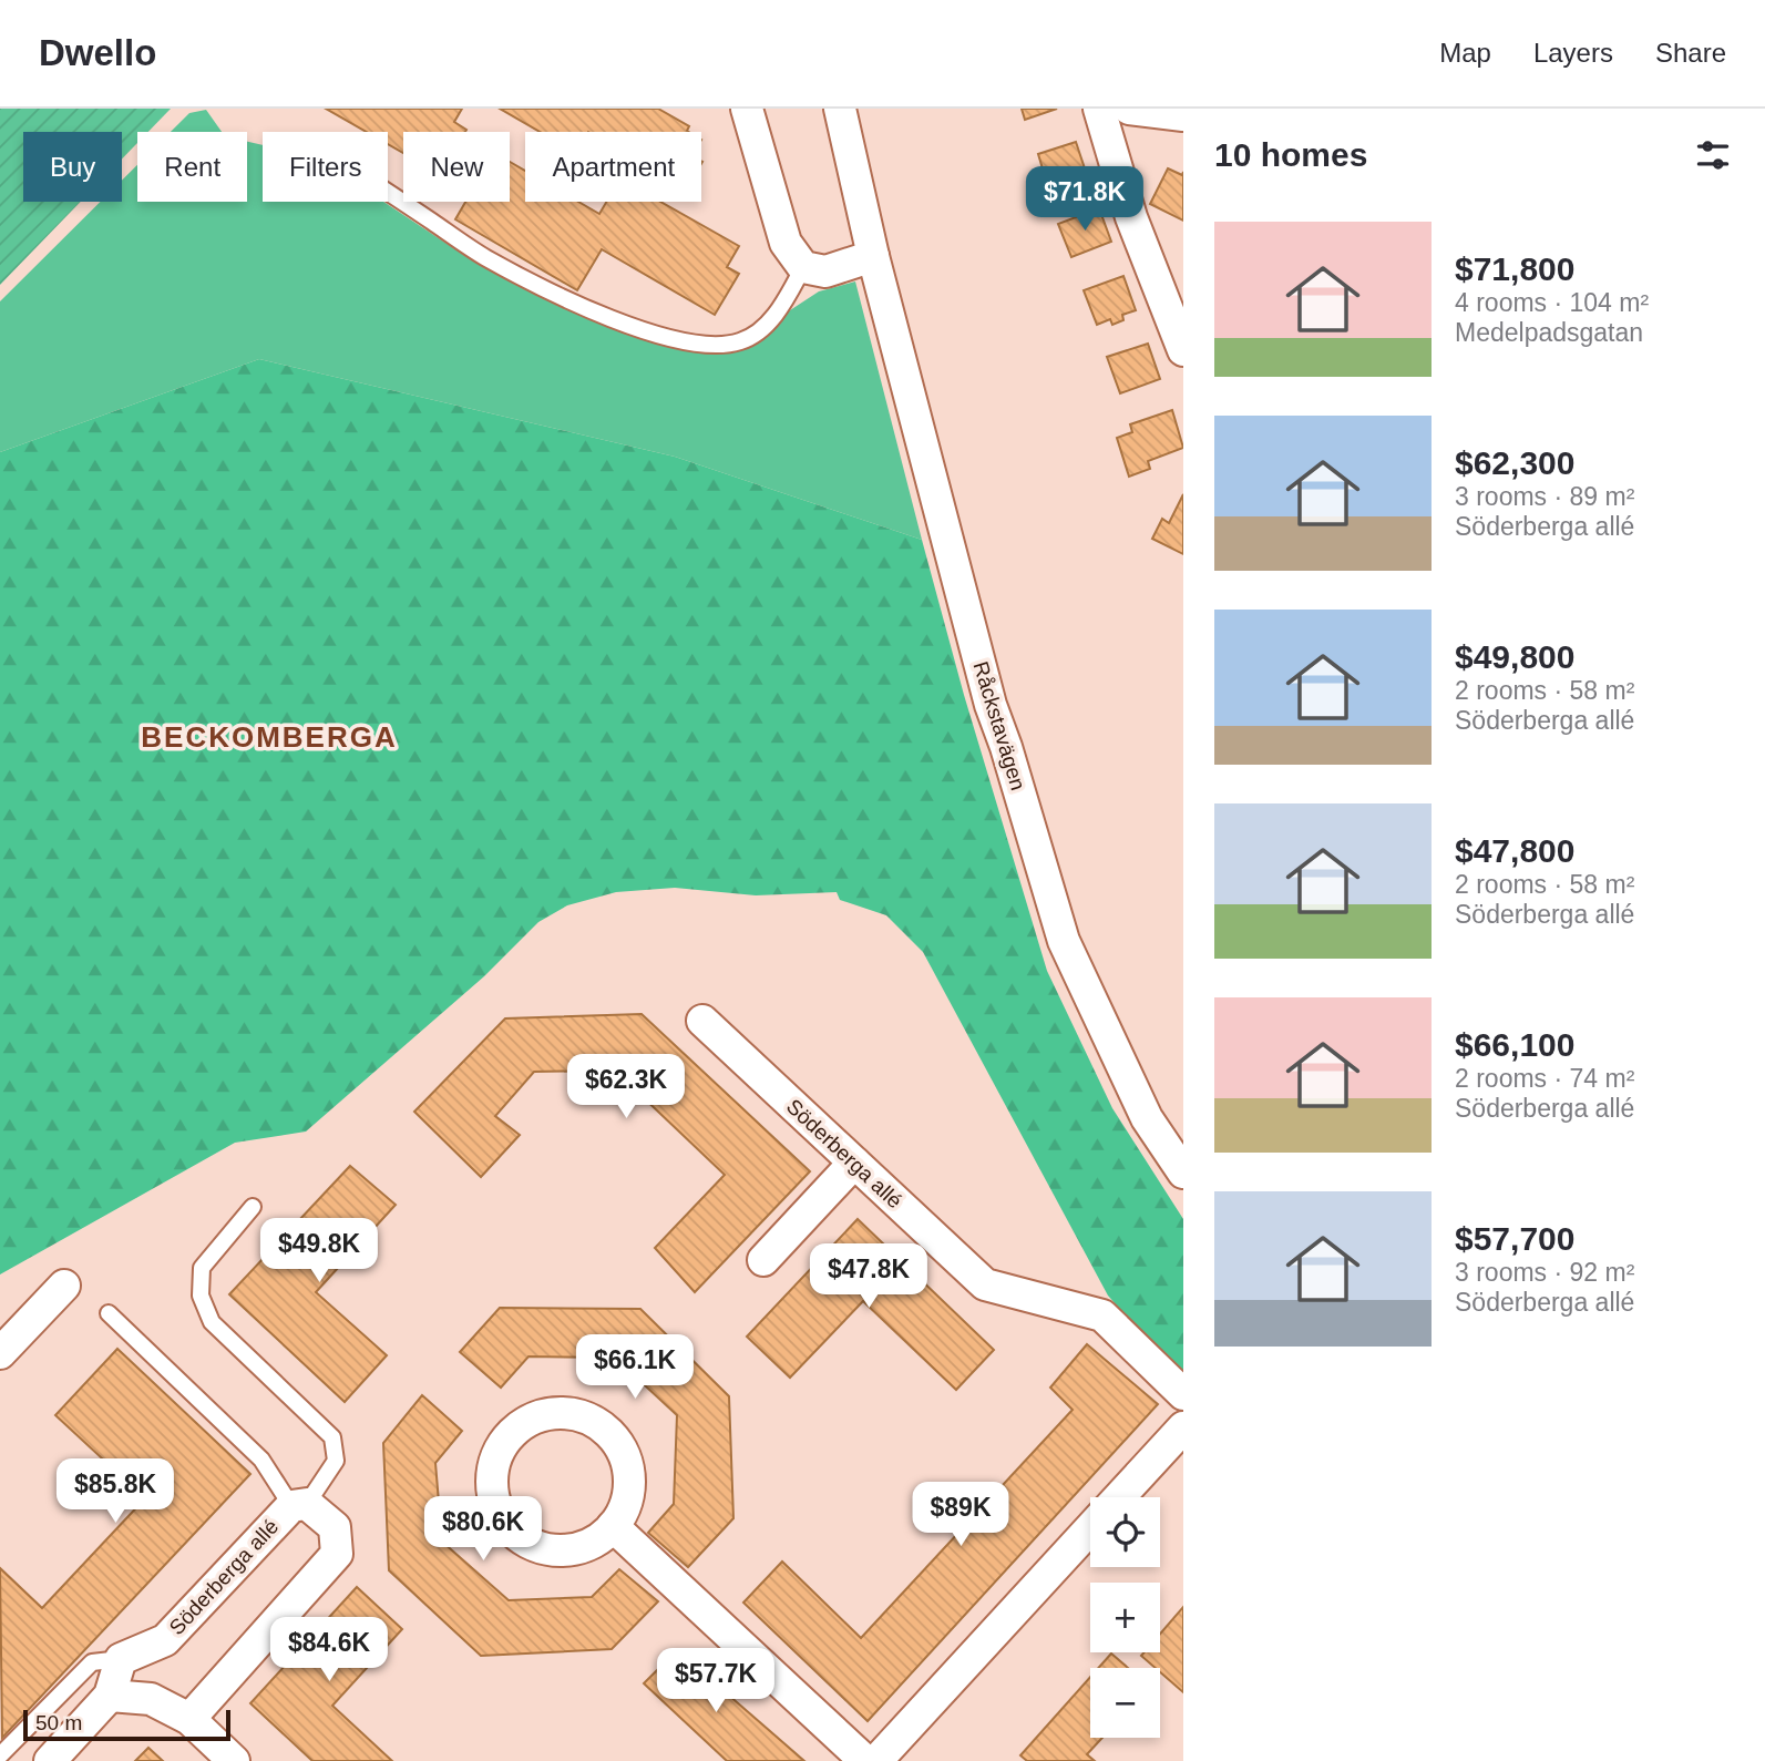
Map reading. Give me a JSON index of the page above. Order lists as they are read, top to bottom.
{
  "streets": {
    "street": ["Råckstavägen", "Söderberga allé"]
  },
  "districts": ["BECKOMBERGA"],
  "scale_bar": "50 m",
  "page": {
    "header": "Dwello",
    "nav": ["Map", "Layers", "Share"],
    "heading": "10 homes",
    "chip": [
      "Buy",
      "Rent",
      "Filters",
      "New",
      "Apartment"
    ],
    "price": [
      "$71.8K",
      "$62.3K",
      "$49.8K",
      "$47.8K",
      "$66.1K",
      "$85.8K",
      "$89K",
      "$80.6K",
      "$84.6K",
      "$57.7K"
    ],
    "list": [
      {
        "name": "$71,800",
        "note": "4 rooms · 104 m² · Medelpadsgatan"
      },
      {
        "name": "$62,300",
        "note": "3 rooms · 89 m² · Söderberga allé"
      },
      {
        "name": "$49,800",
        "note": "2 rooms · 58 m² · Söderberga allé"
      },
      {
        "name": "$47,800",
        "note": "2 rooms · 58 m² · Söderberga allé"
      },
      {
        "name": "$66,100",
        "note": "2 rooms · 74 m² · Söderberga allé"
      },
      {
        "name": "$57,700",
        "note": "3 rooms · 92 m² · Söderberga allé"
      }
    ],
    "map_buttons": ["+", "−"],
    "scale": "50 m"
  }
}
